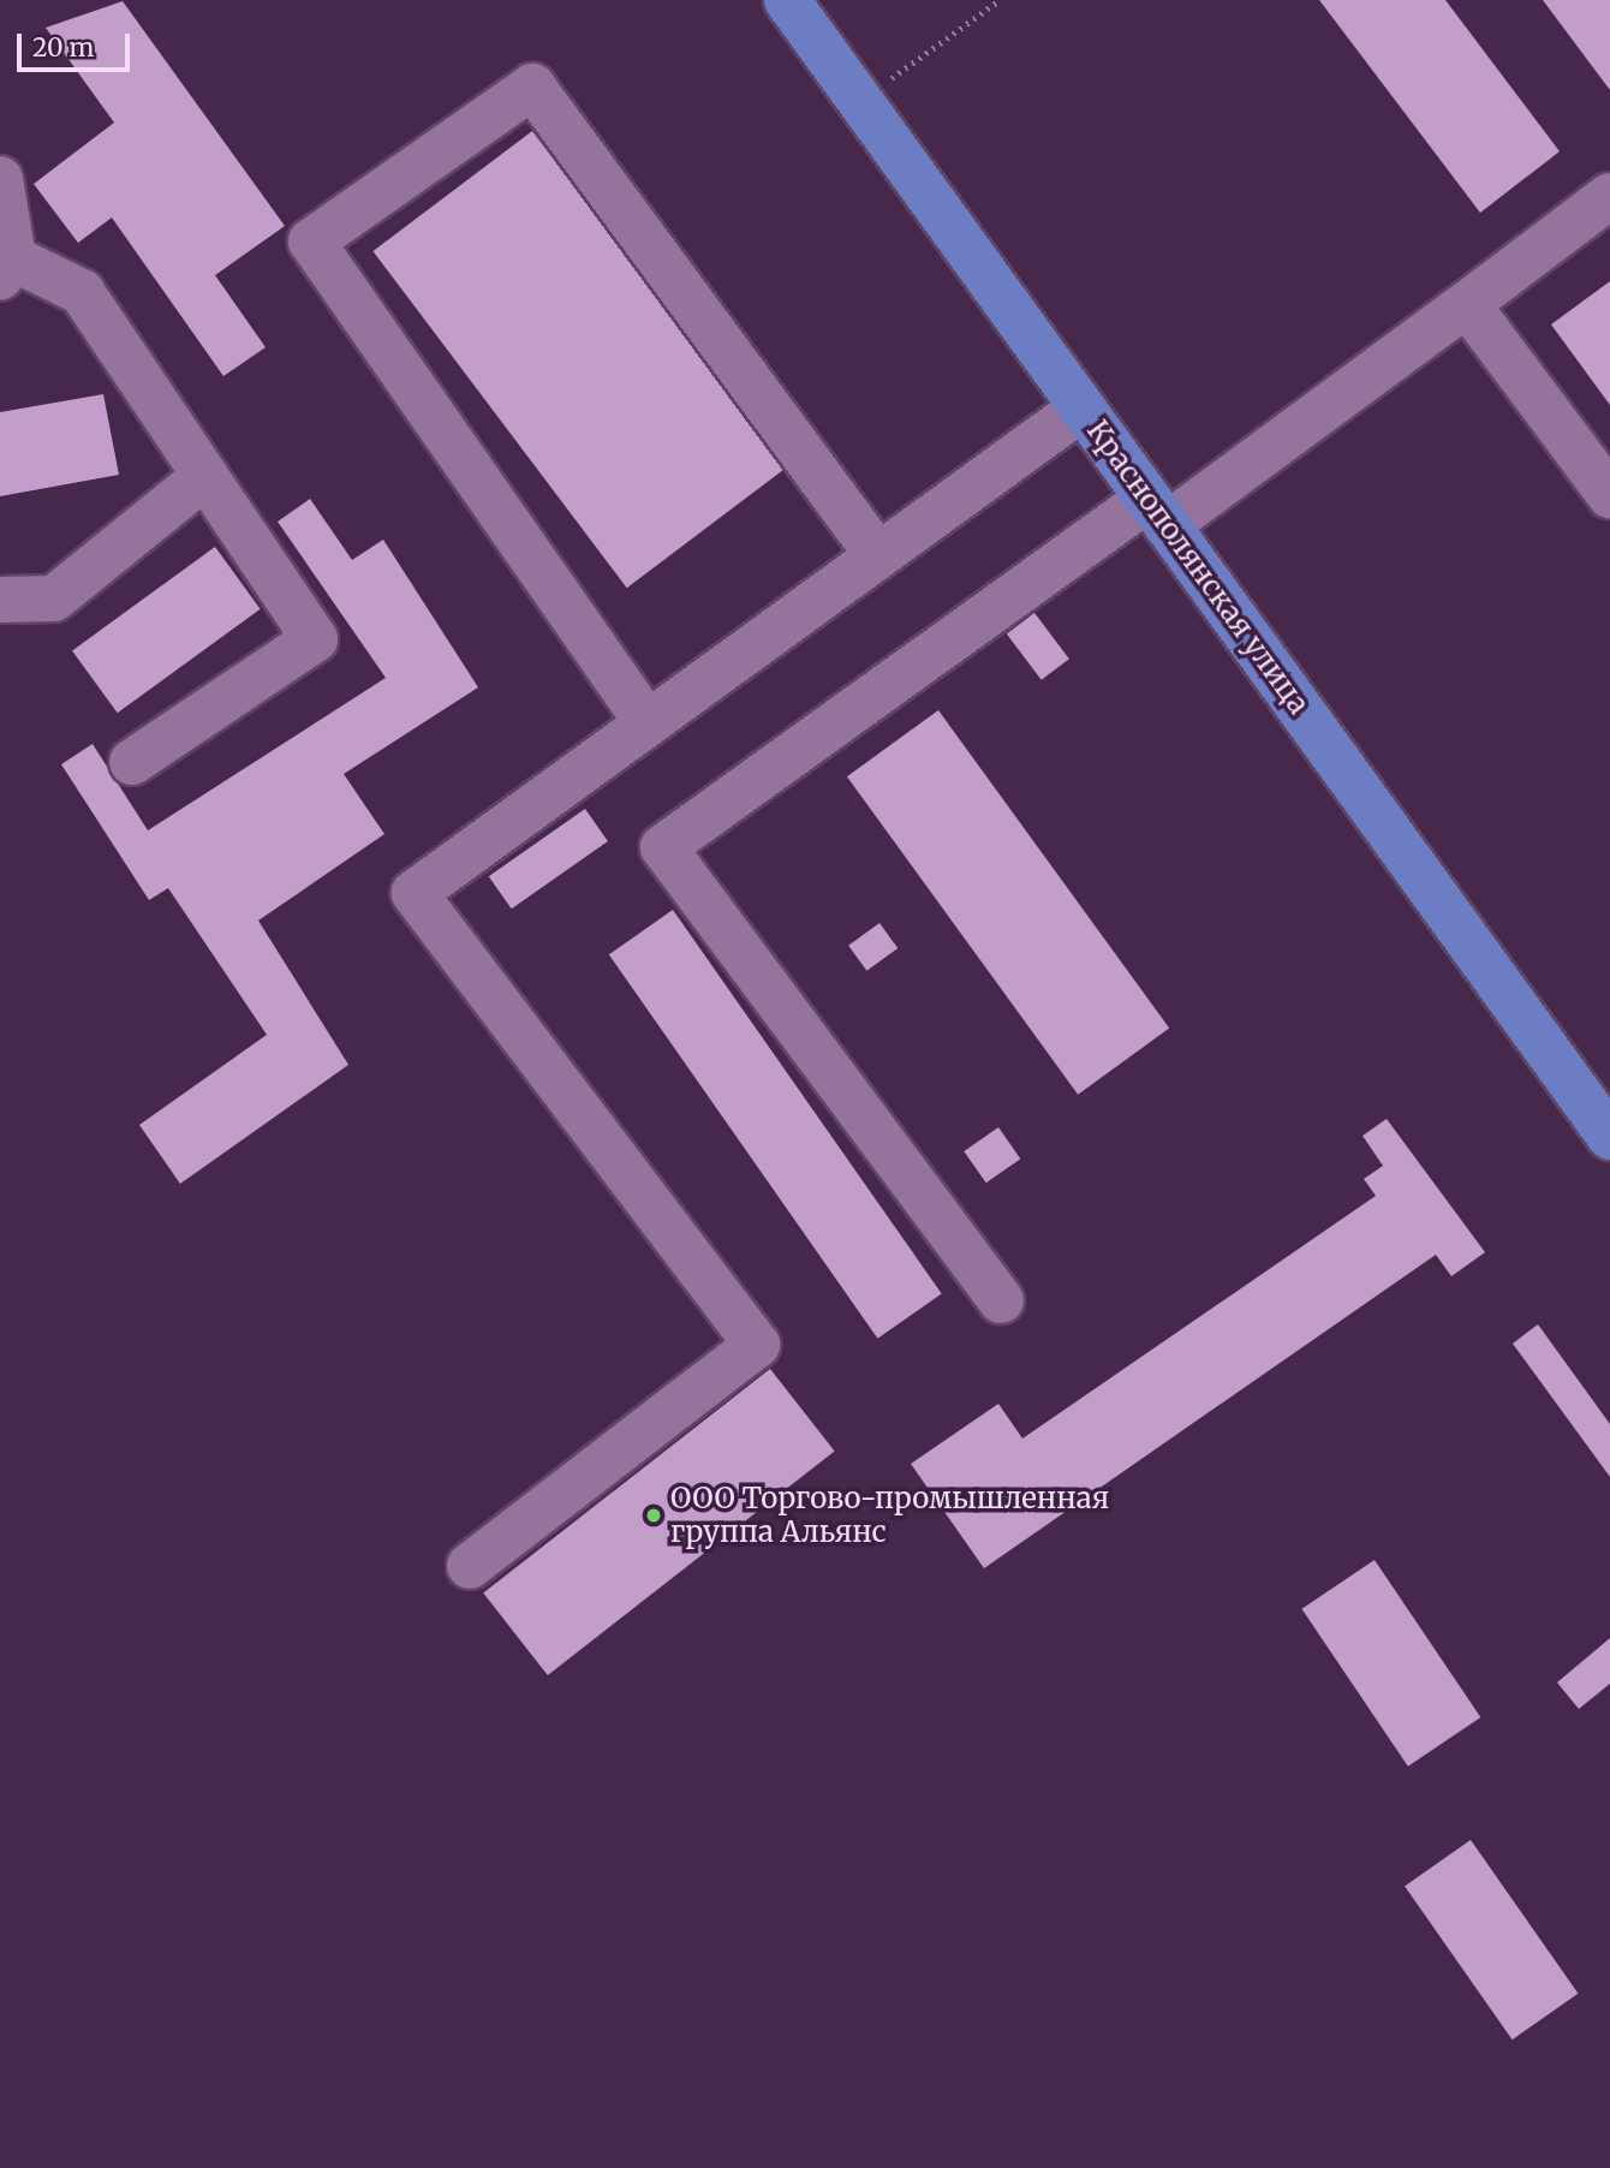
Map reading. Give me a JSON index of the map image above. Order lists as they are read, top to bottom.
{
  "streets": {
    "main road": ["Краснополянская улица"]
  },
  "places": ["ООО Торгово-промышленная группа Альянс"],
  "scale_bar": "20 m"
}
